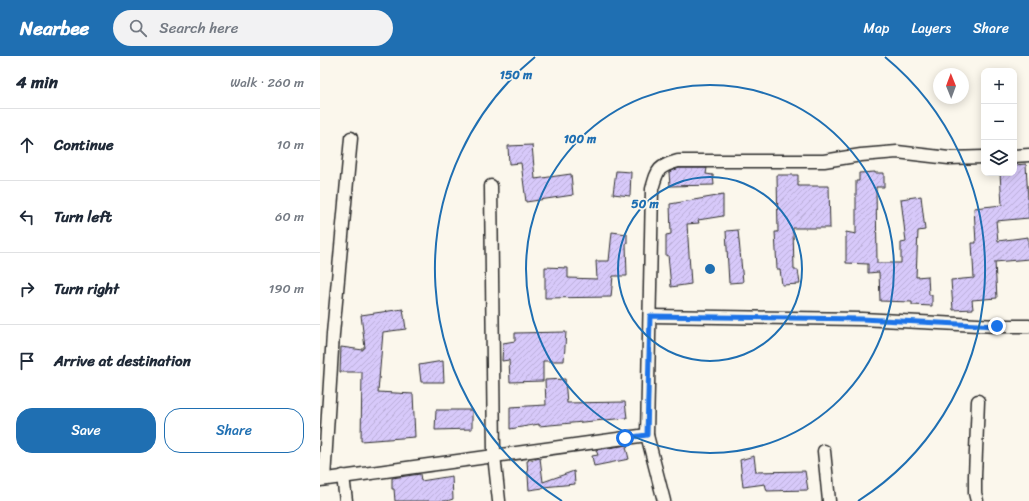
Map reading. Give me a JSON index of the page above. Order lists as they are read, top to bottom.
{
  "north": "top",
  "page": {
    "header": "Nearbee",
    "search": "Search here",
    "nav": ["Map", "Layers", "Share"],
    "heading": ["4 min", "Walk · 260 m"],
    "map_buttons": ["+", "−"],
    "list": [
      ["Continue", "10 m"],
      ["Turn left", "60 m"],
      ["Turn right", "190 m"],
      "Arrive at destination"
    ],
    "buttons": ["Save", "Share"]
  },
  "rings": ["150 m", "100 m", "50 m"]
}
